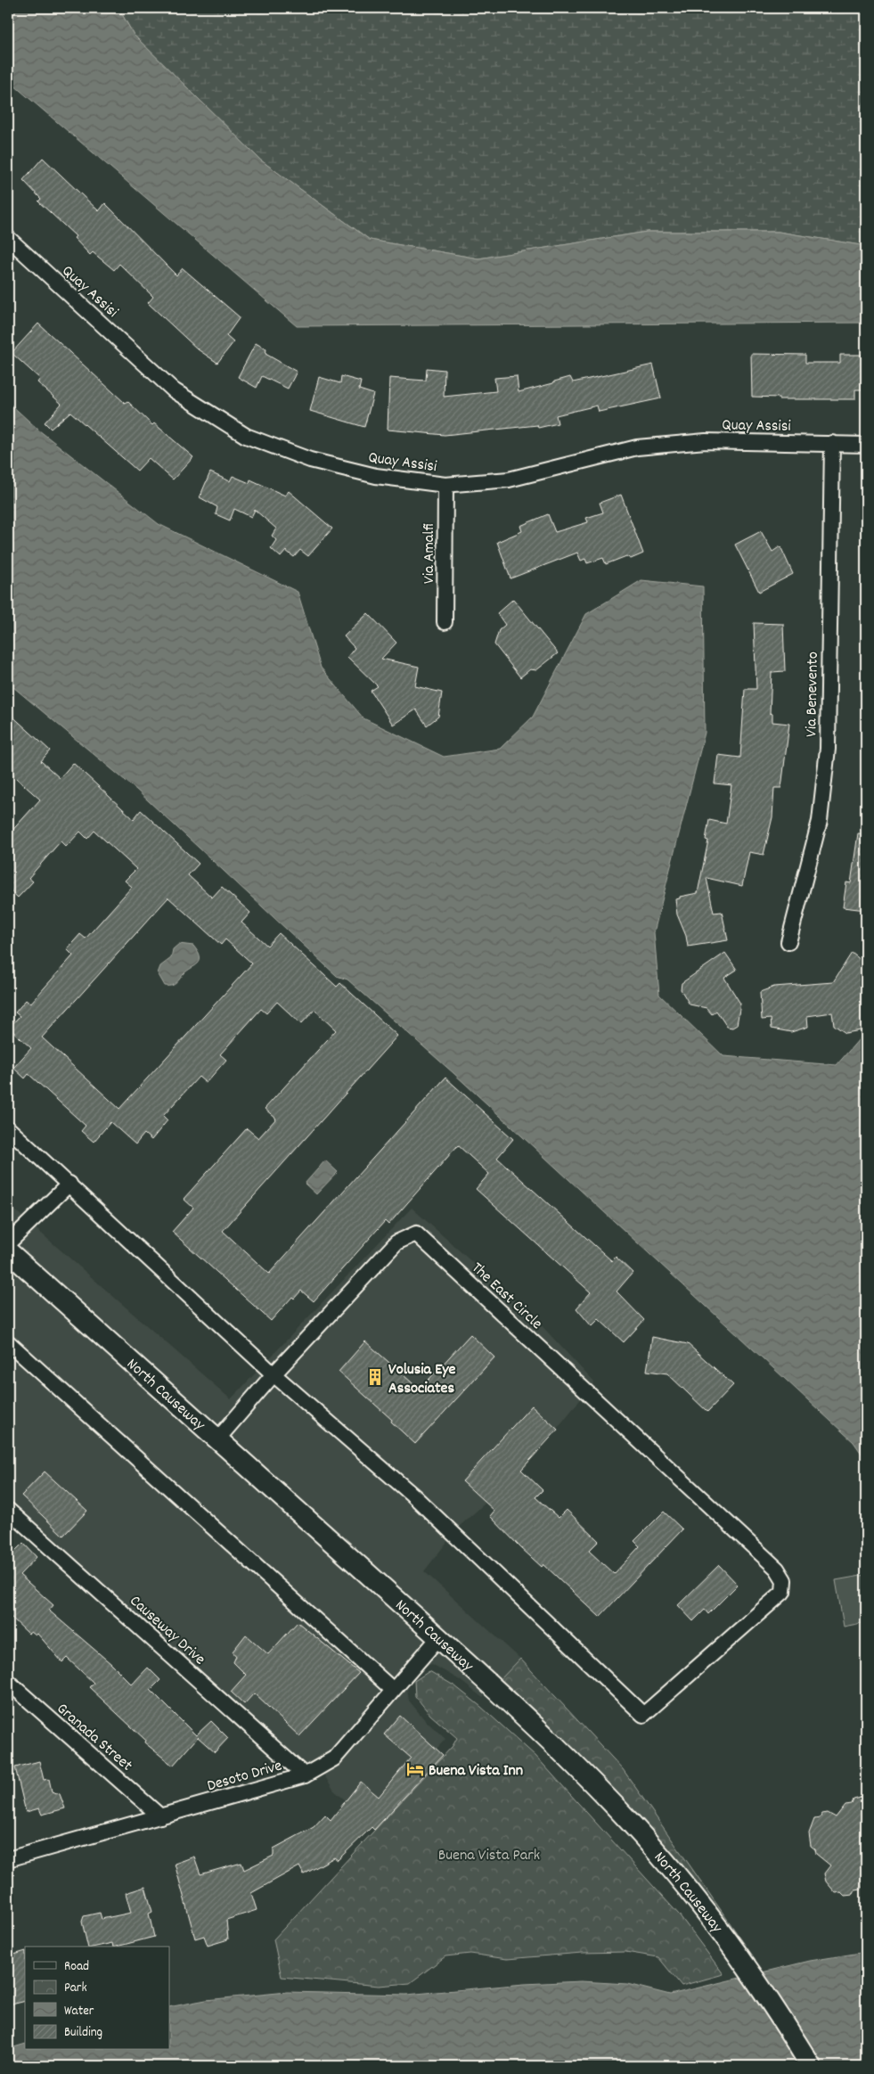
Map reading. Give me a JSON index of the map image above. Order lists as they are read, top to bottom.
{
  "streets": {
    "main road": ["North Causeway"],
    "street": [
      "Quay Assisi",
      "Via Amalfi",
      "Via Benevento",
      "The East Circle",
      "Causeway Drive",
      "Granada Street",
      "Desoto Drive"
    ]
  },
  "crossings": [
    ["Quay Assisi", "Via Amalfi"],
    ["Quay Assisi", "Via Benevento"],
    ["The East Circle", "North Causeway"],
    ["North Causeway", "Desoto Drive"],
    ["Causeway Drive", "Desoto Drive"],
    ["Granada Street", "Desoto Drive"]
  ],
  "parks": ["Buena Vista Park"],
  "places": {
    "building": ["Volusia Eye Associates"],
    "hotel": ["Buena Vista Inn"]
  },
  "legend": [
    "Road",
    "Park",
    "Water",
    "Building"
  ]
}
